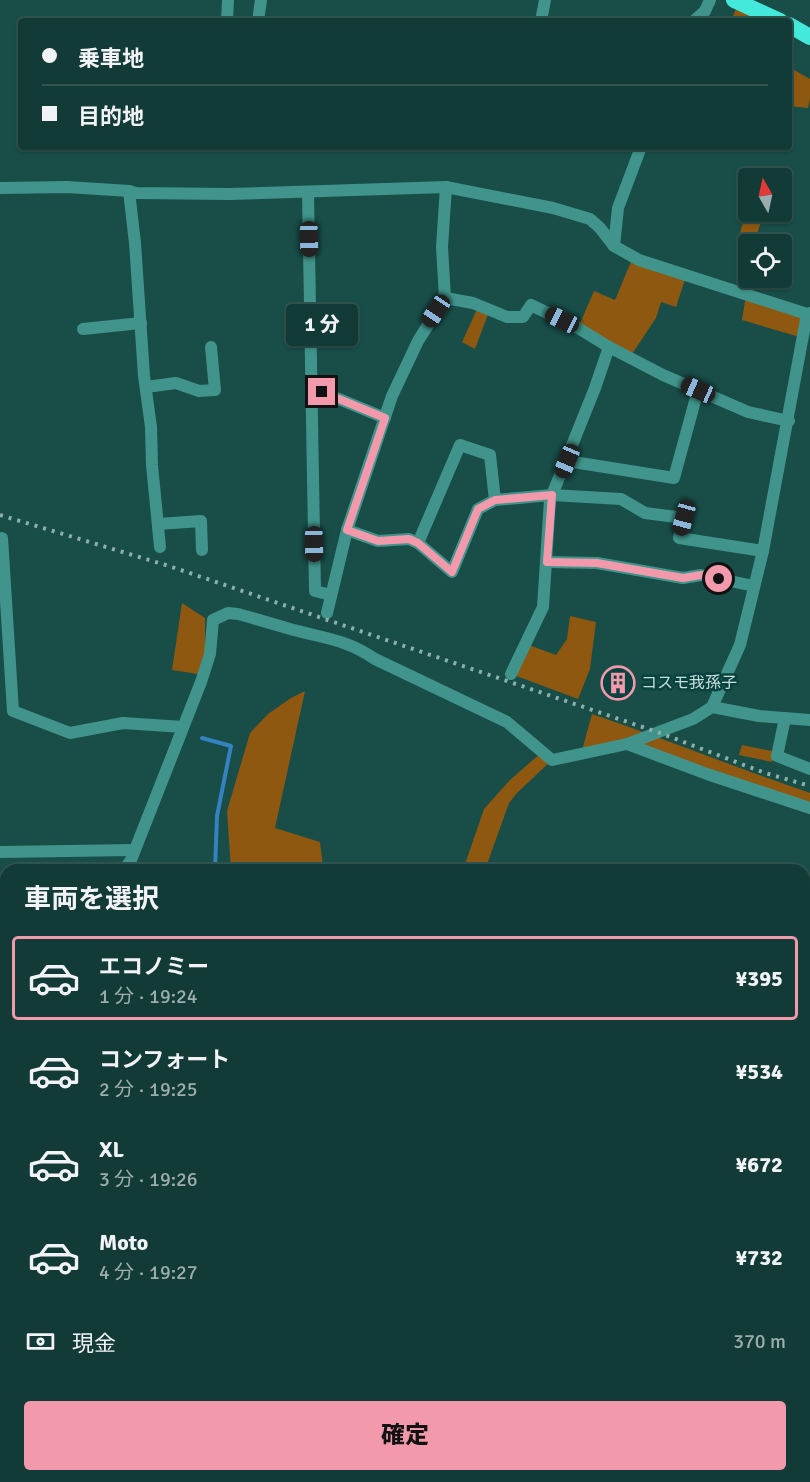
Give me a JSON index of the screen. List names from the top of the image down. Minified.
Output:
{"places":{"building":["コスモ我孫子"]},"north":"top","page":{"banner":["乗車地","目的地"],"bubble":"1 分","heading":"車両を選択","list":[{"name":"エコノミー","note":"1 分 · 19:24","value":"¥395"},{"name":"コンフォート","note":"2 分 · 19:25","value":"¥534"},{"name":"XL","note":"3 分 · 19:26","value":"¥672"},{"name":"Moto","note":"4 分 · 19:27","value":"¥732"}],"pay":["現金","370 m"],"buttons":"確定"}}
